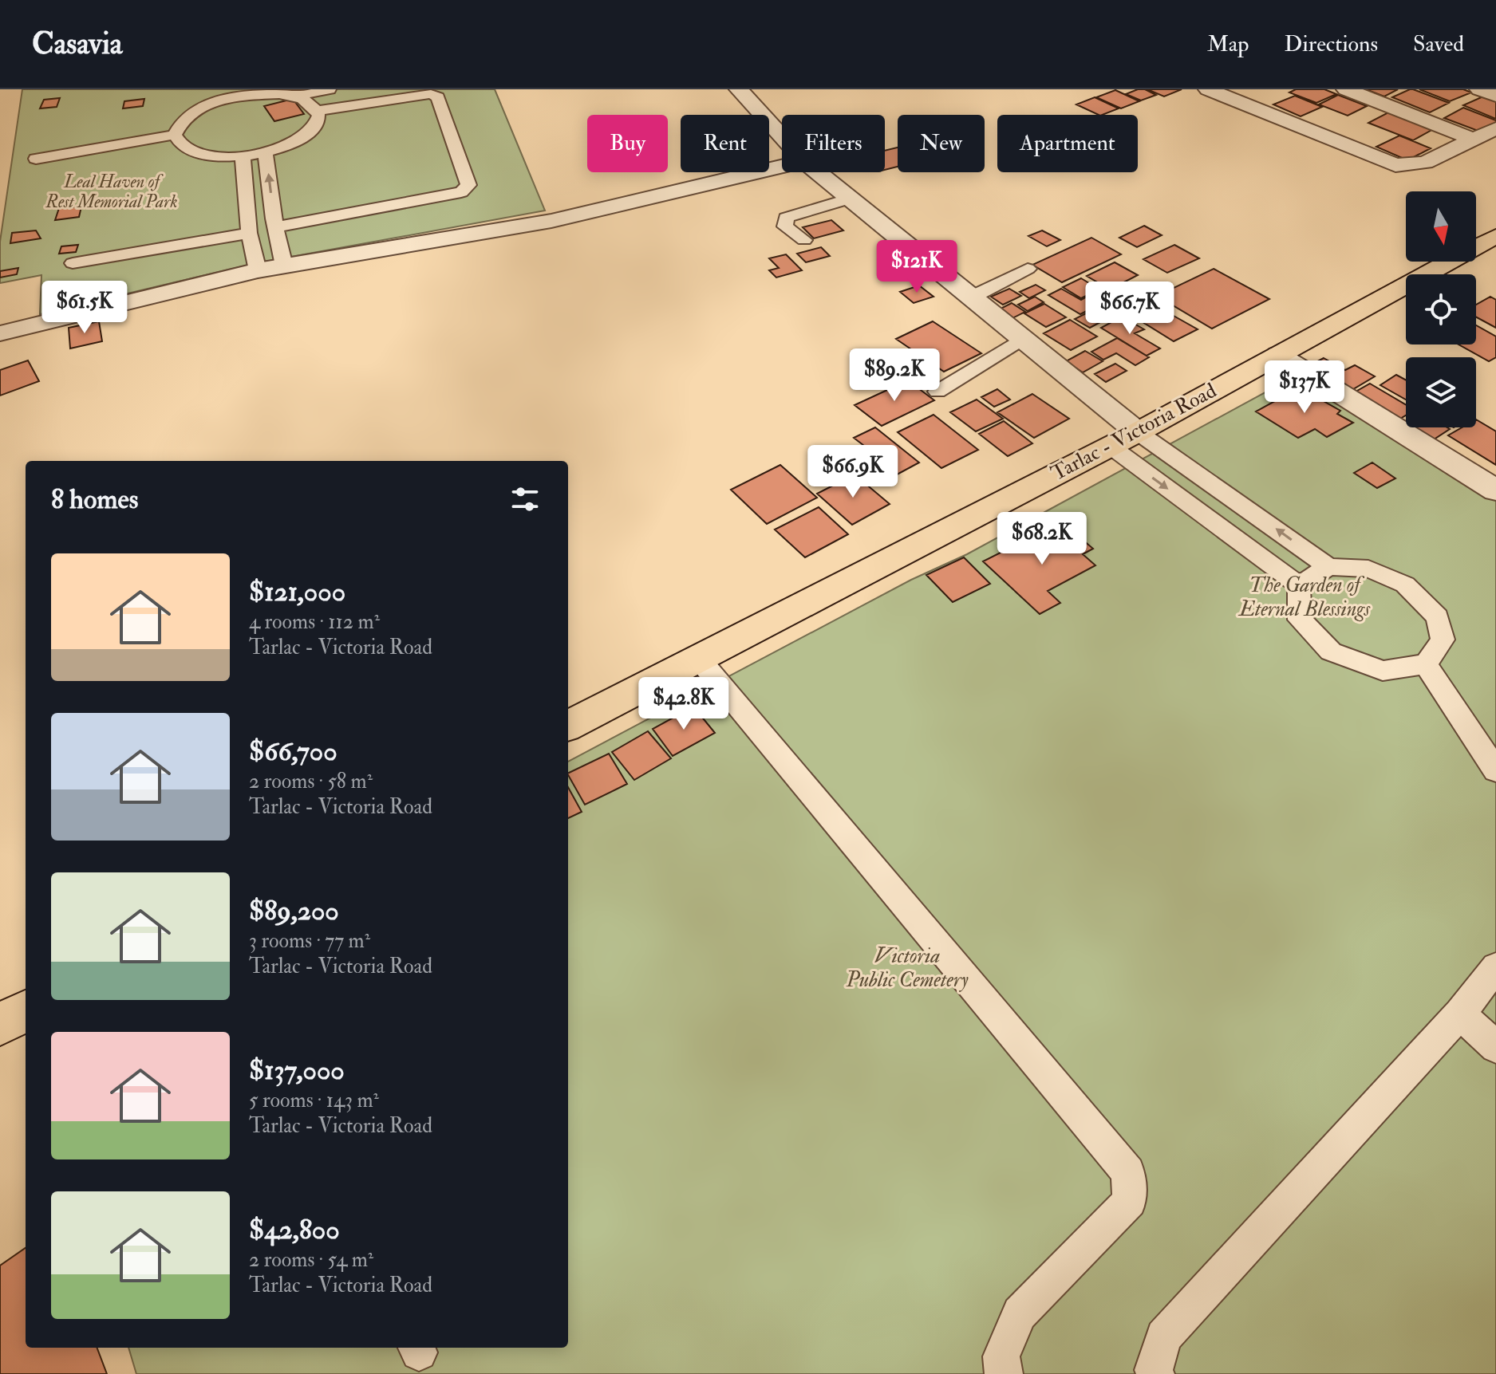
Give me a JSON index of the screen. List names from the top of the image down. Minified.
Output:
{"streets":{"main road":["Tarlac - Victoria Road"]},"parks":["Leal Haven of Rest Memorial Park","The Garden of Eternal Blessings","Victoria Public Cemetery"],"north":"bottom","page":{"header":"Casavia","nav":["Map","Directions","Saved"],"chip":["Buy","Rent","Filters","New","Apartment"],"price":["$121K","$61.5K","$66.7K","$89.2K","$137K","$66.9K","$68.2K","$42.8K"],"heading":"8 homes","list":[{"name":"$121,000","note":"4 rooms · 112 m² · Tarlac - Victoria Road"},{"name":"$66,700","note":"2 rooms · 58 m² · Tarlac - Victoria Road"},{"name":"$89,200","note":"3 rooms · 77 m² · Tarlac - Victoria Road"},{"name":"$137,000","note":"5 rooms · 143 m² · Tarlac - Victoria Road"},{"name":"$42,800","note":"2 rooms · 54 m² · Tarlac - Victoria Road"}]}}
